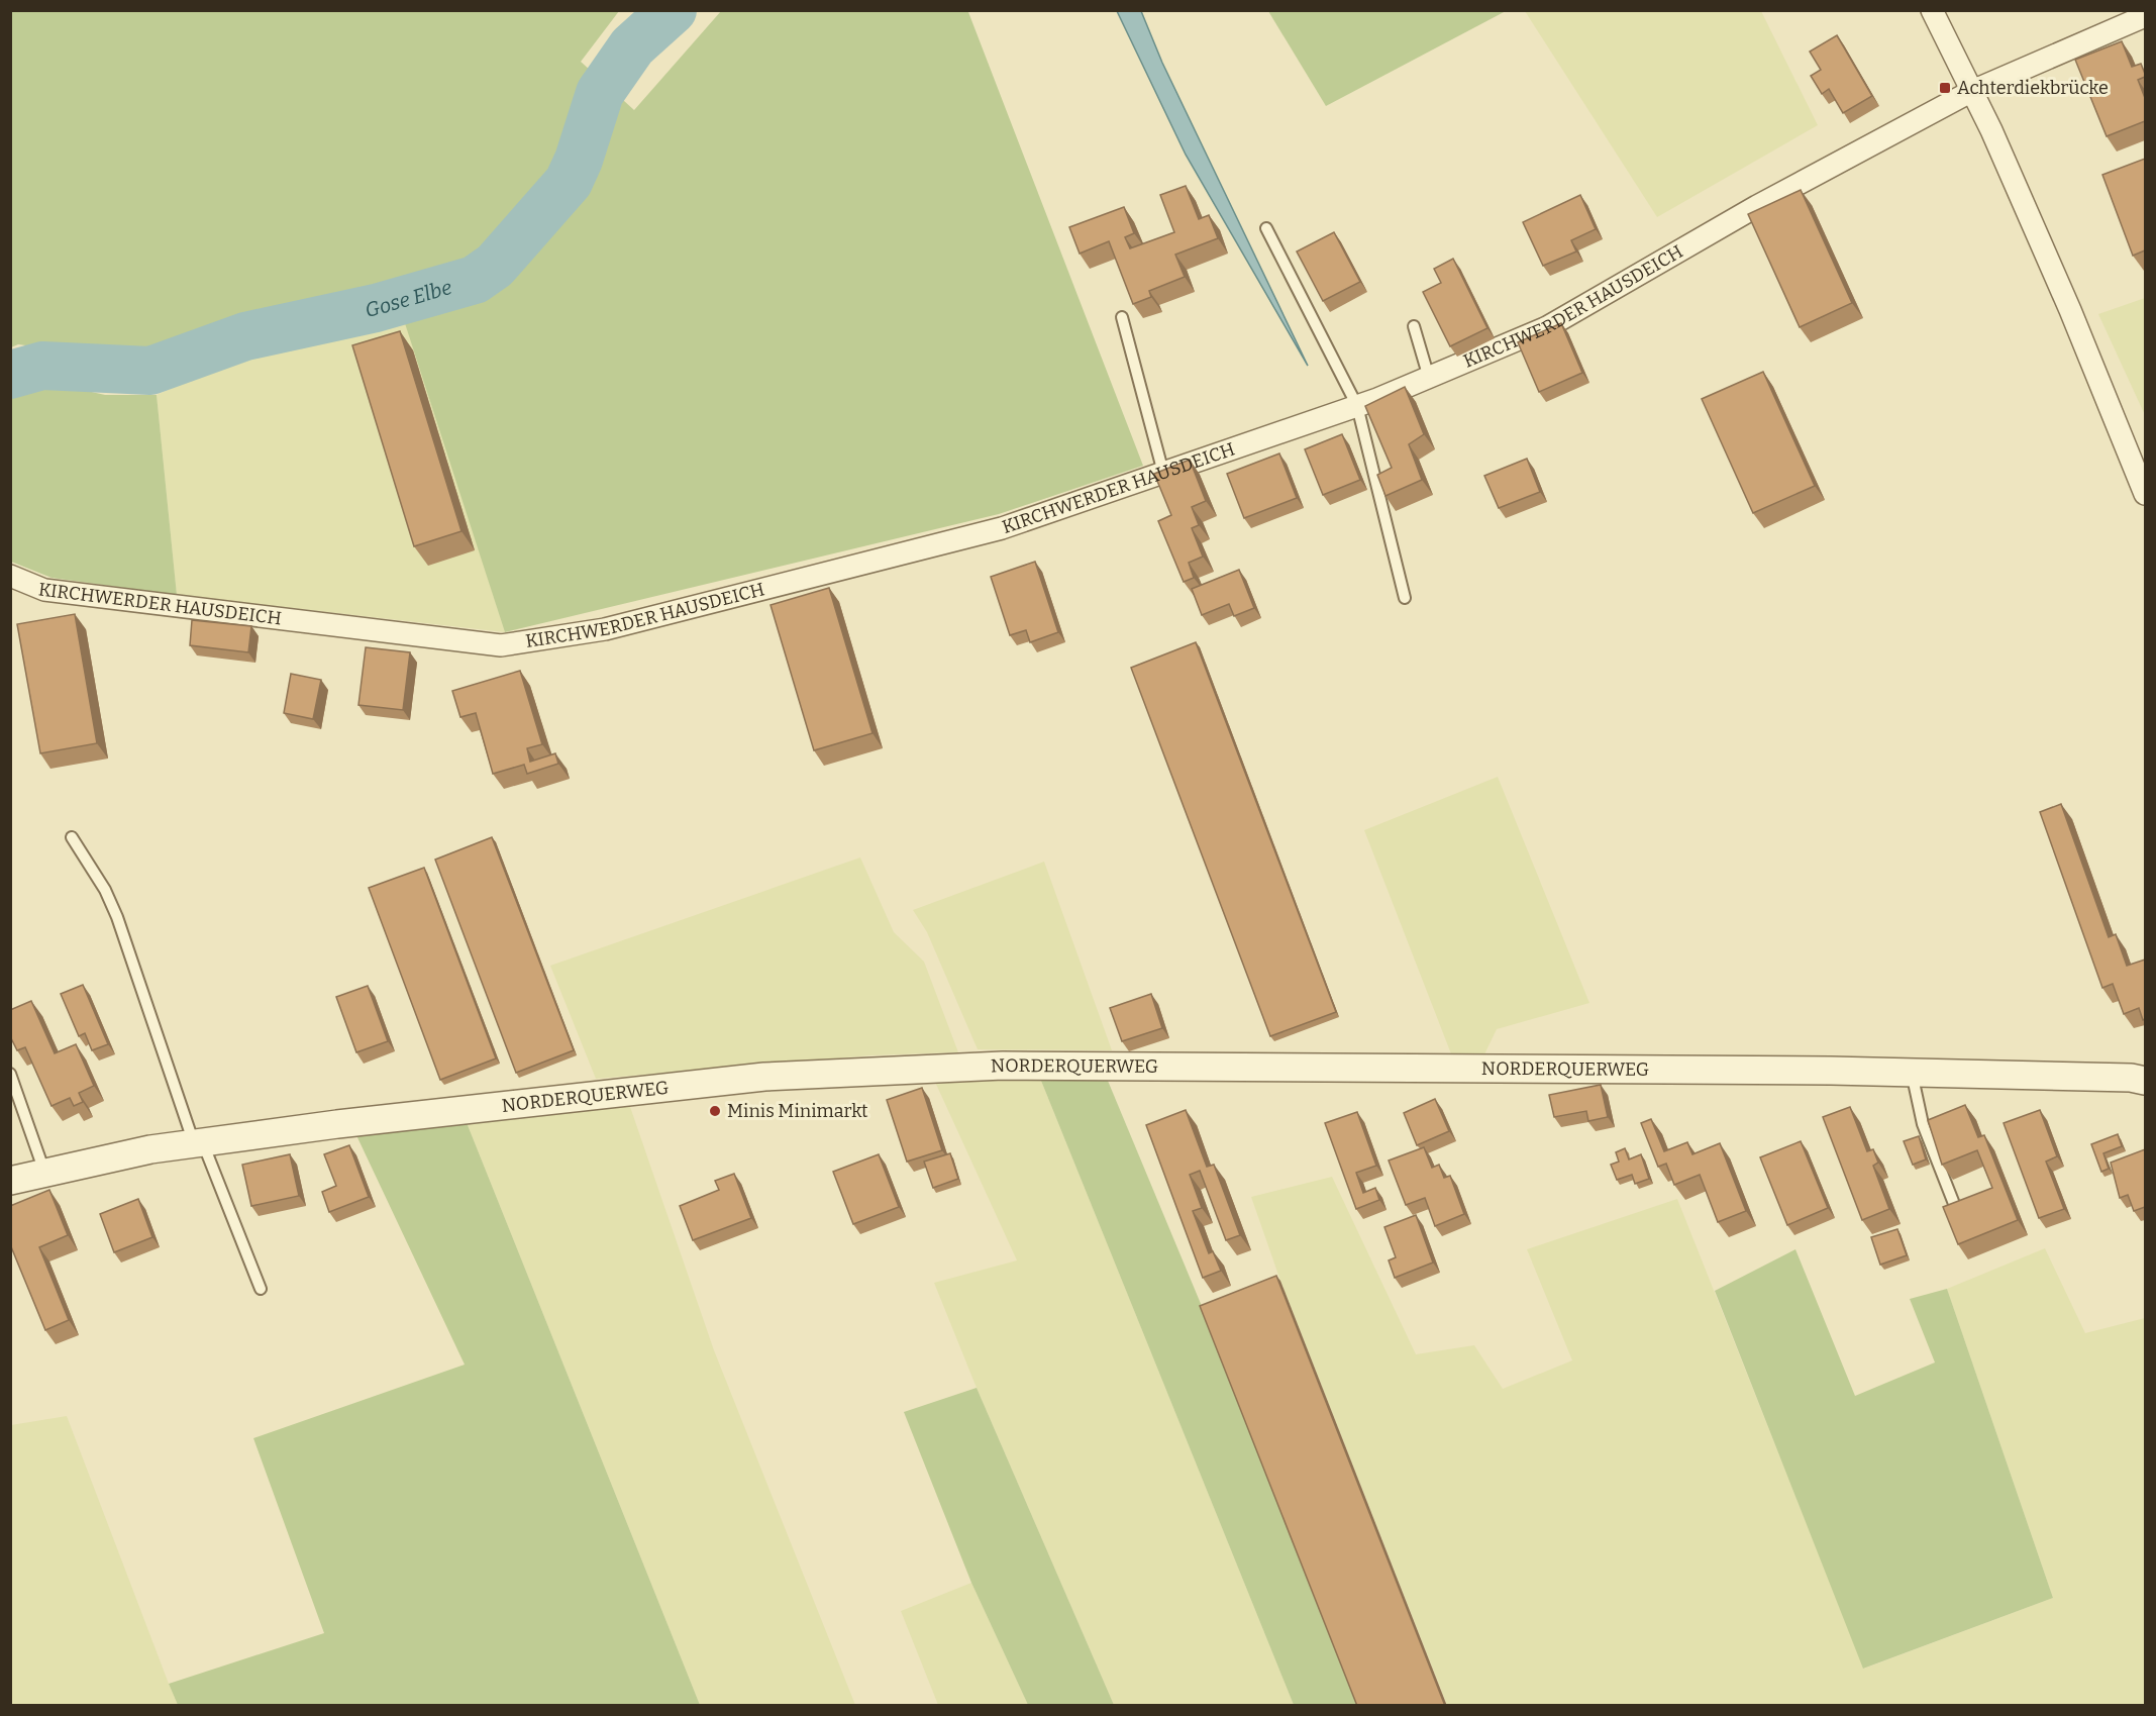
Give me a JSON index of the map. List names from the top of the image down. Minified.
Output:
{"streets":{"street":["KIRCHWERDER HAUSDEICH","NORDERQUERWEG"]},"water":["Gose Elbe"],"places":{"transit":["Achterdiekbrücke"],"other":["Minis Minimarkt"]}}
